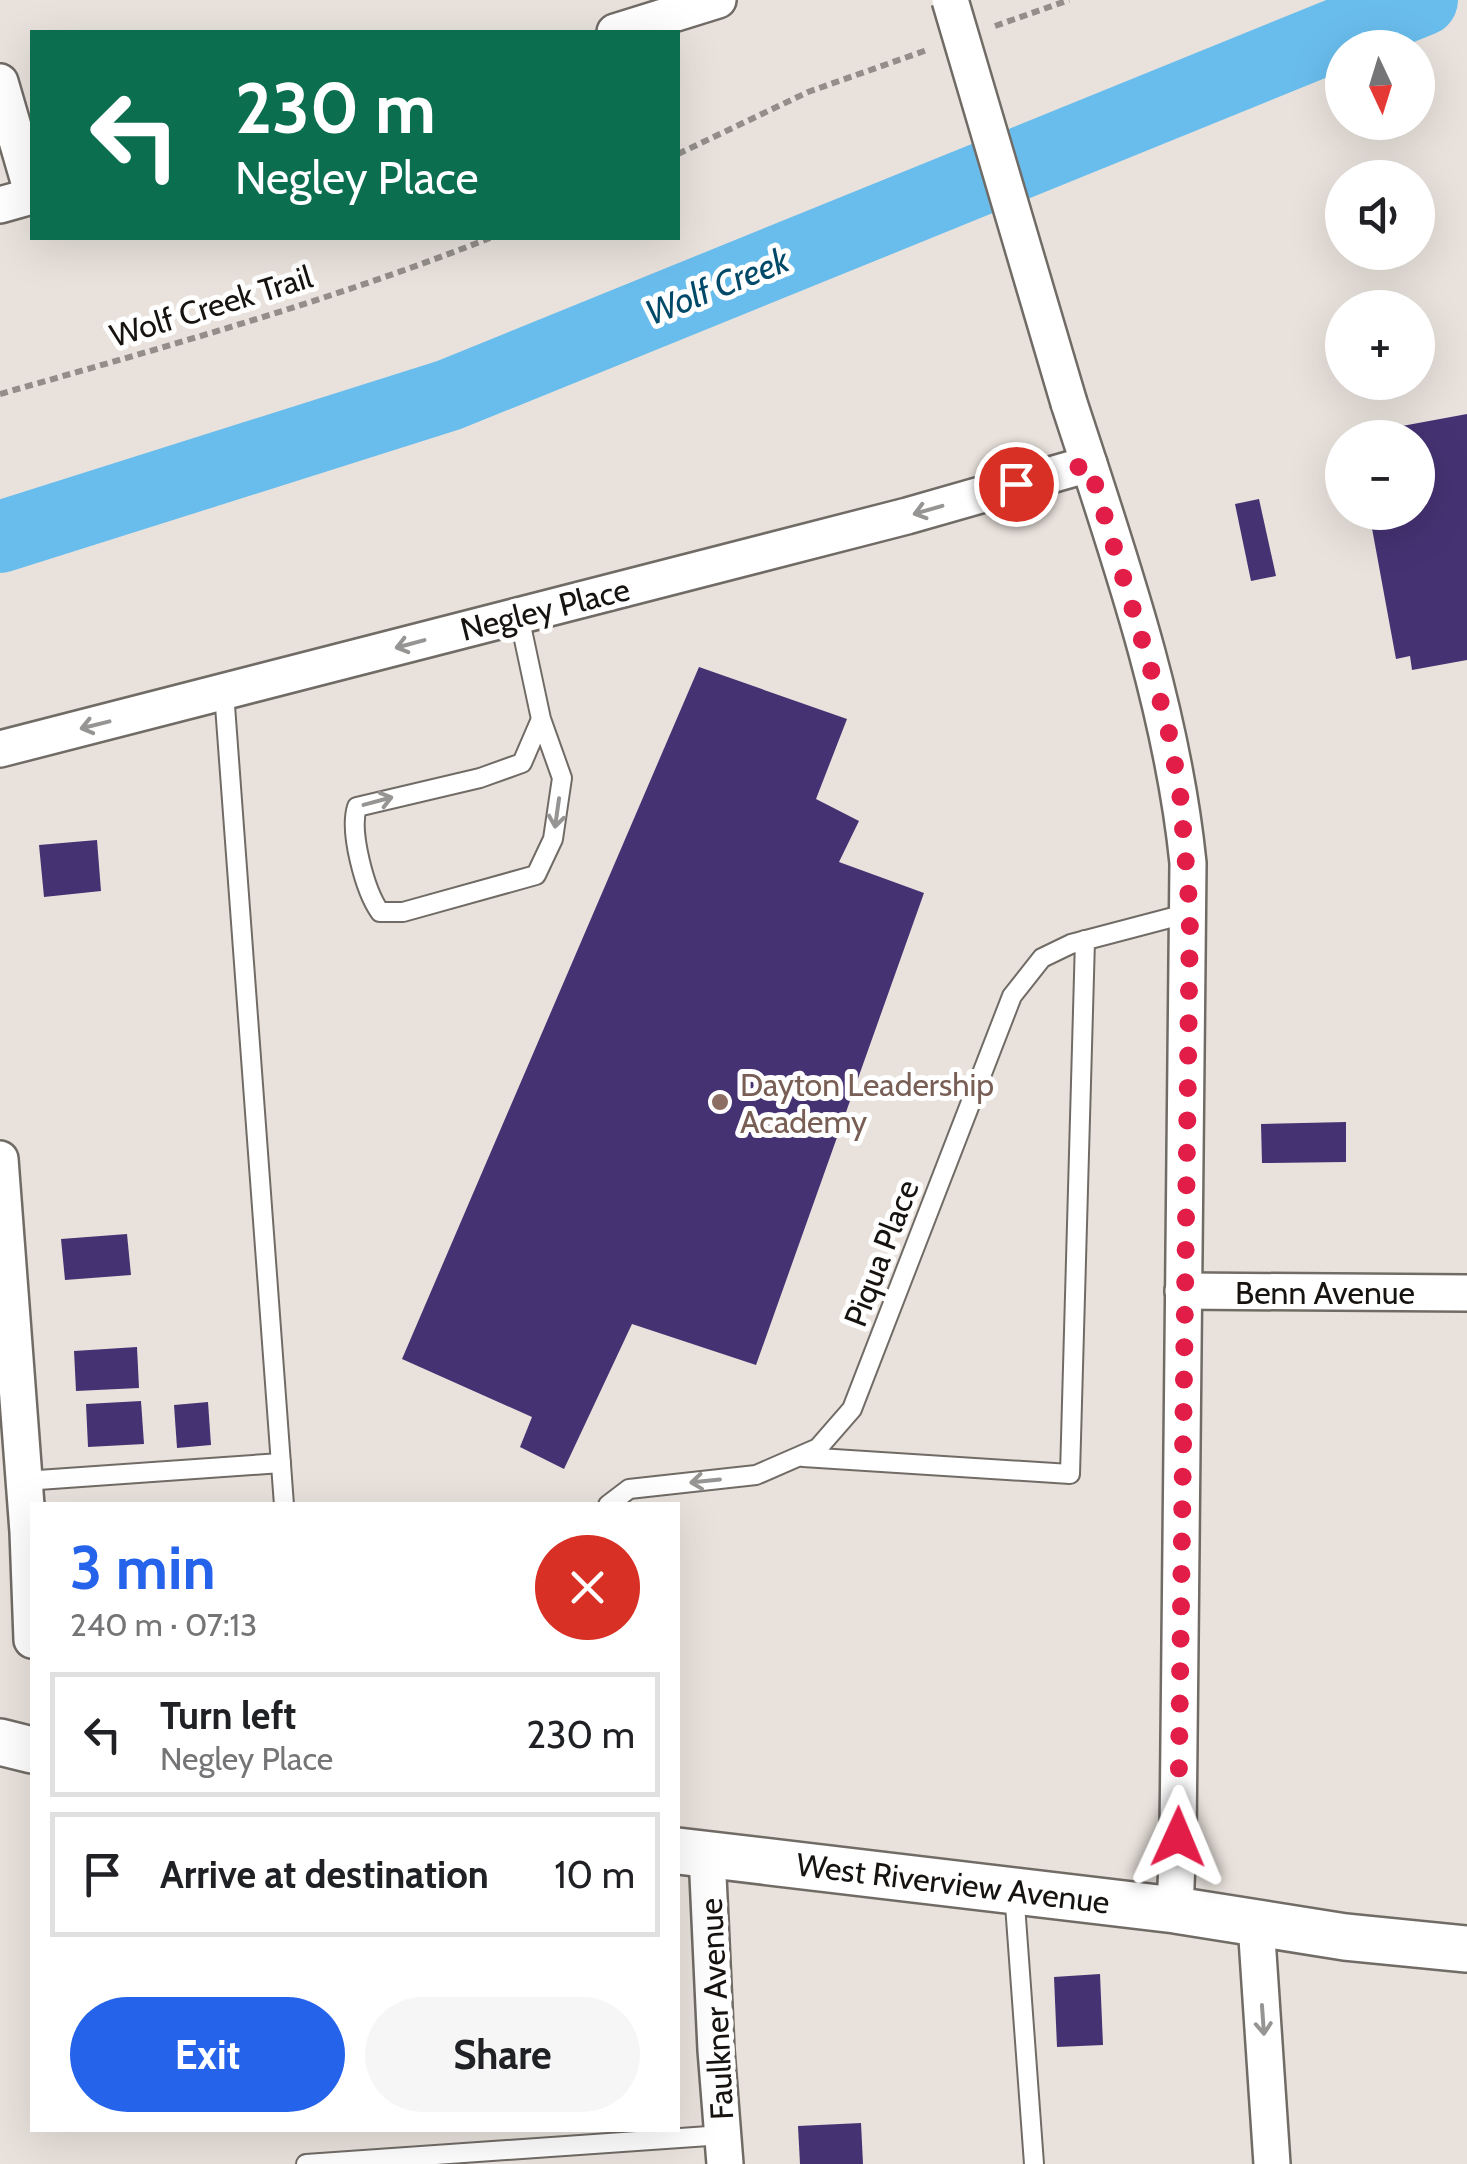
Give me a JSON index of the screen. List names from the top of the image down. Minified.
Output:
{"streets":{"street":["Negley Place","Benn Avenue","West Riverview Avenue","Faulkner Avenue"],"lane":["Piqua Place"],"path":["Wolf Creek Trail"]},"crossings":[["West Riverview Avenue","Faulkner Avenue"]],"one_way":["Negley Place"],"water":["Wolf Creek"],"places":["Dayton Leadership Academy"],"north":"bottom","page":{"map_buttons":["+","−"],"turn":["230 m","Negley Place"],"heading":["3 min","240 m · 07:13"],"list":[{"name":"Turn left","note":"Negley Place","value":"230 m"},{"name":"Arrive at destination","value":"10 m"}],"buttons":["Exit","Share"]}}
